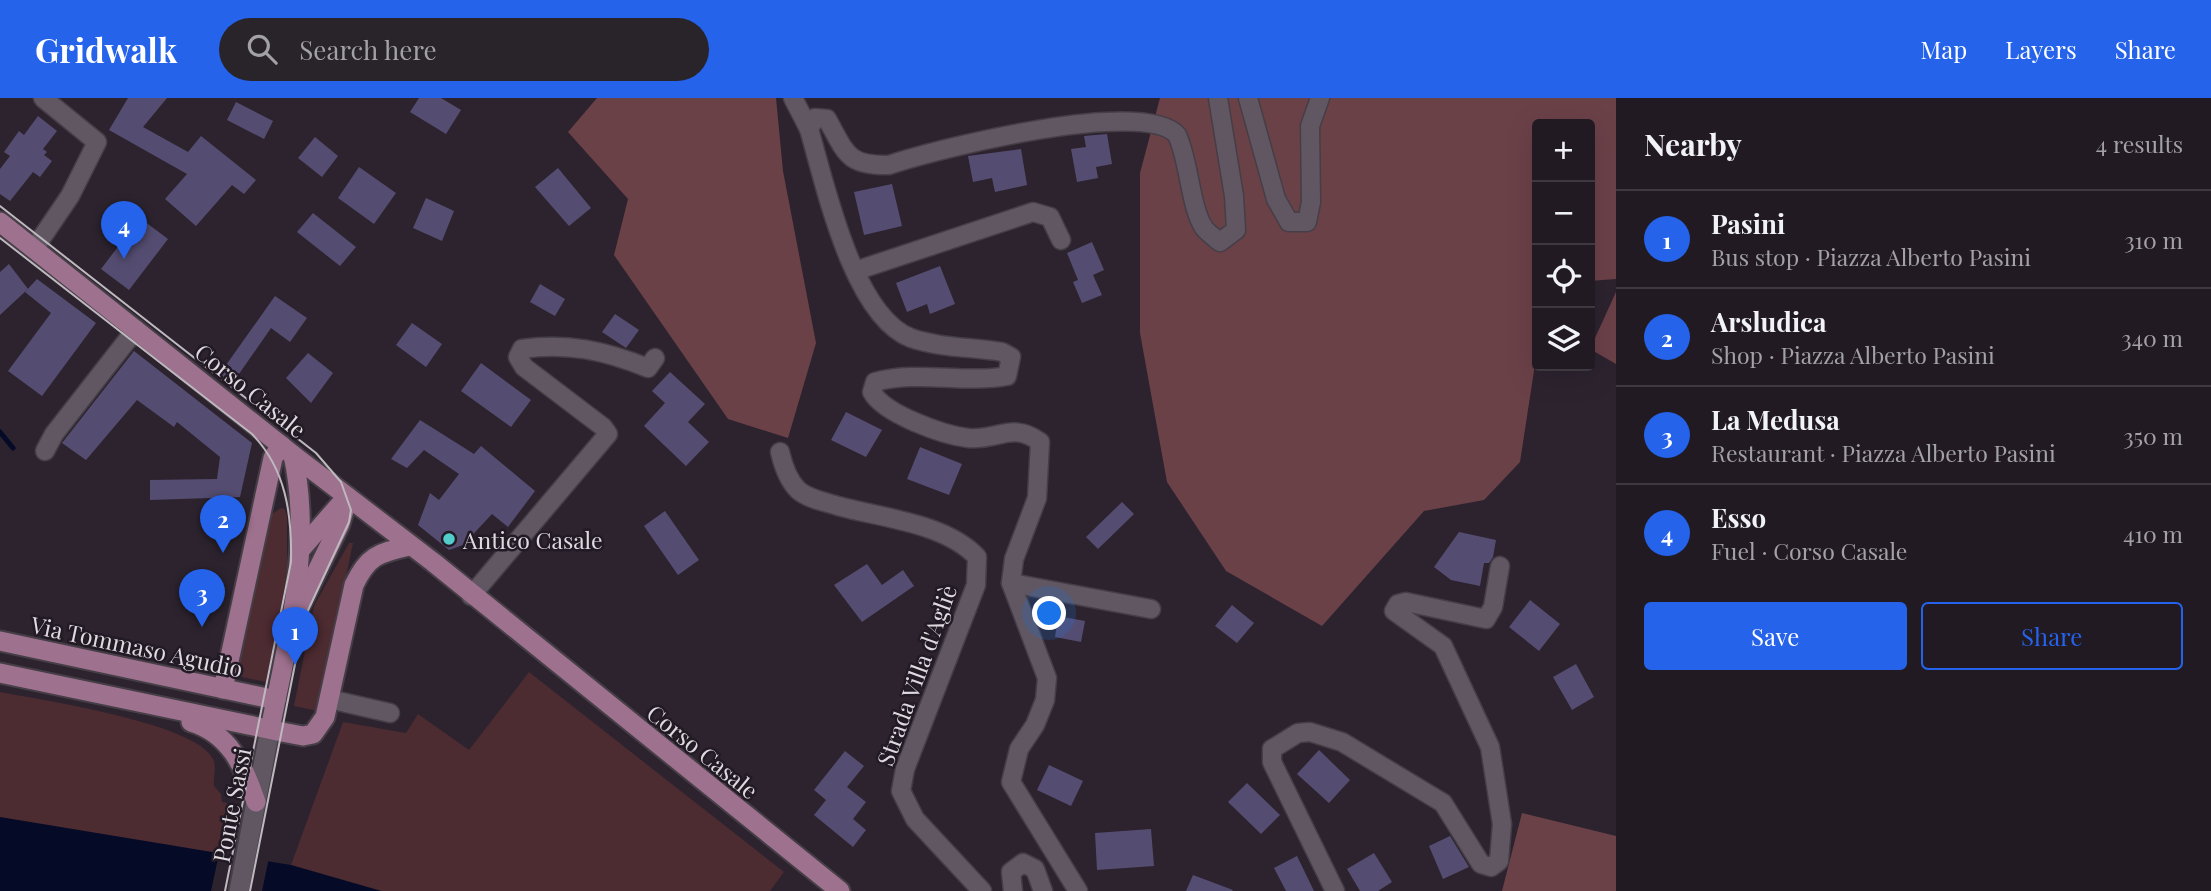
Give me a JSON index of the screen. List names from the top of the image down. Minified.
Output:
{"streets":{"main road":["Corso Casale","Via Tommaso Agudio","Ponte Sassi"],"street":["Strada Villa d'Agliè"]},"places":["Antico Casale"],"page":{"header":"Gridwalk","search":"Search here","nav":["Map","Layers","Share"],"heading":["Nearby","4 results"],"map_buttons":["+","−"],"list":[{"mark":"1","name":"Pasini","note":"Bus stop · Piazza Alberto Pasini","value":"310 m"},{"mark":"2","name":"Arsludica","note":"Shop · Piazza Alberto Pasini","value":"340 m"},{"mark":"3","name":"La Medusa","note":"Restaurant · Piazza Alberto Pasini","value":"350 m"},{"mark":"4","name":"Esso","note":"Fuel · Corso Casale","value":"410 m"}],"pins":["4","2","3","1"],"buttons":["Save","Share"]}}
